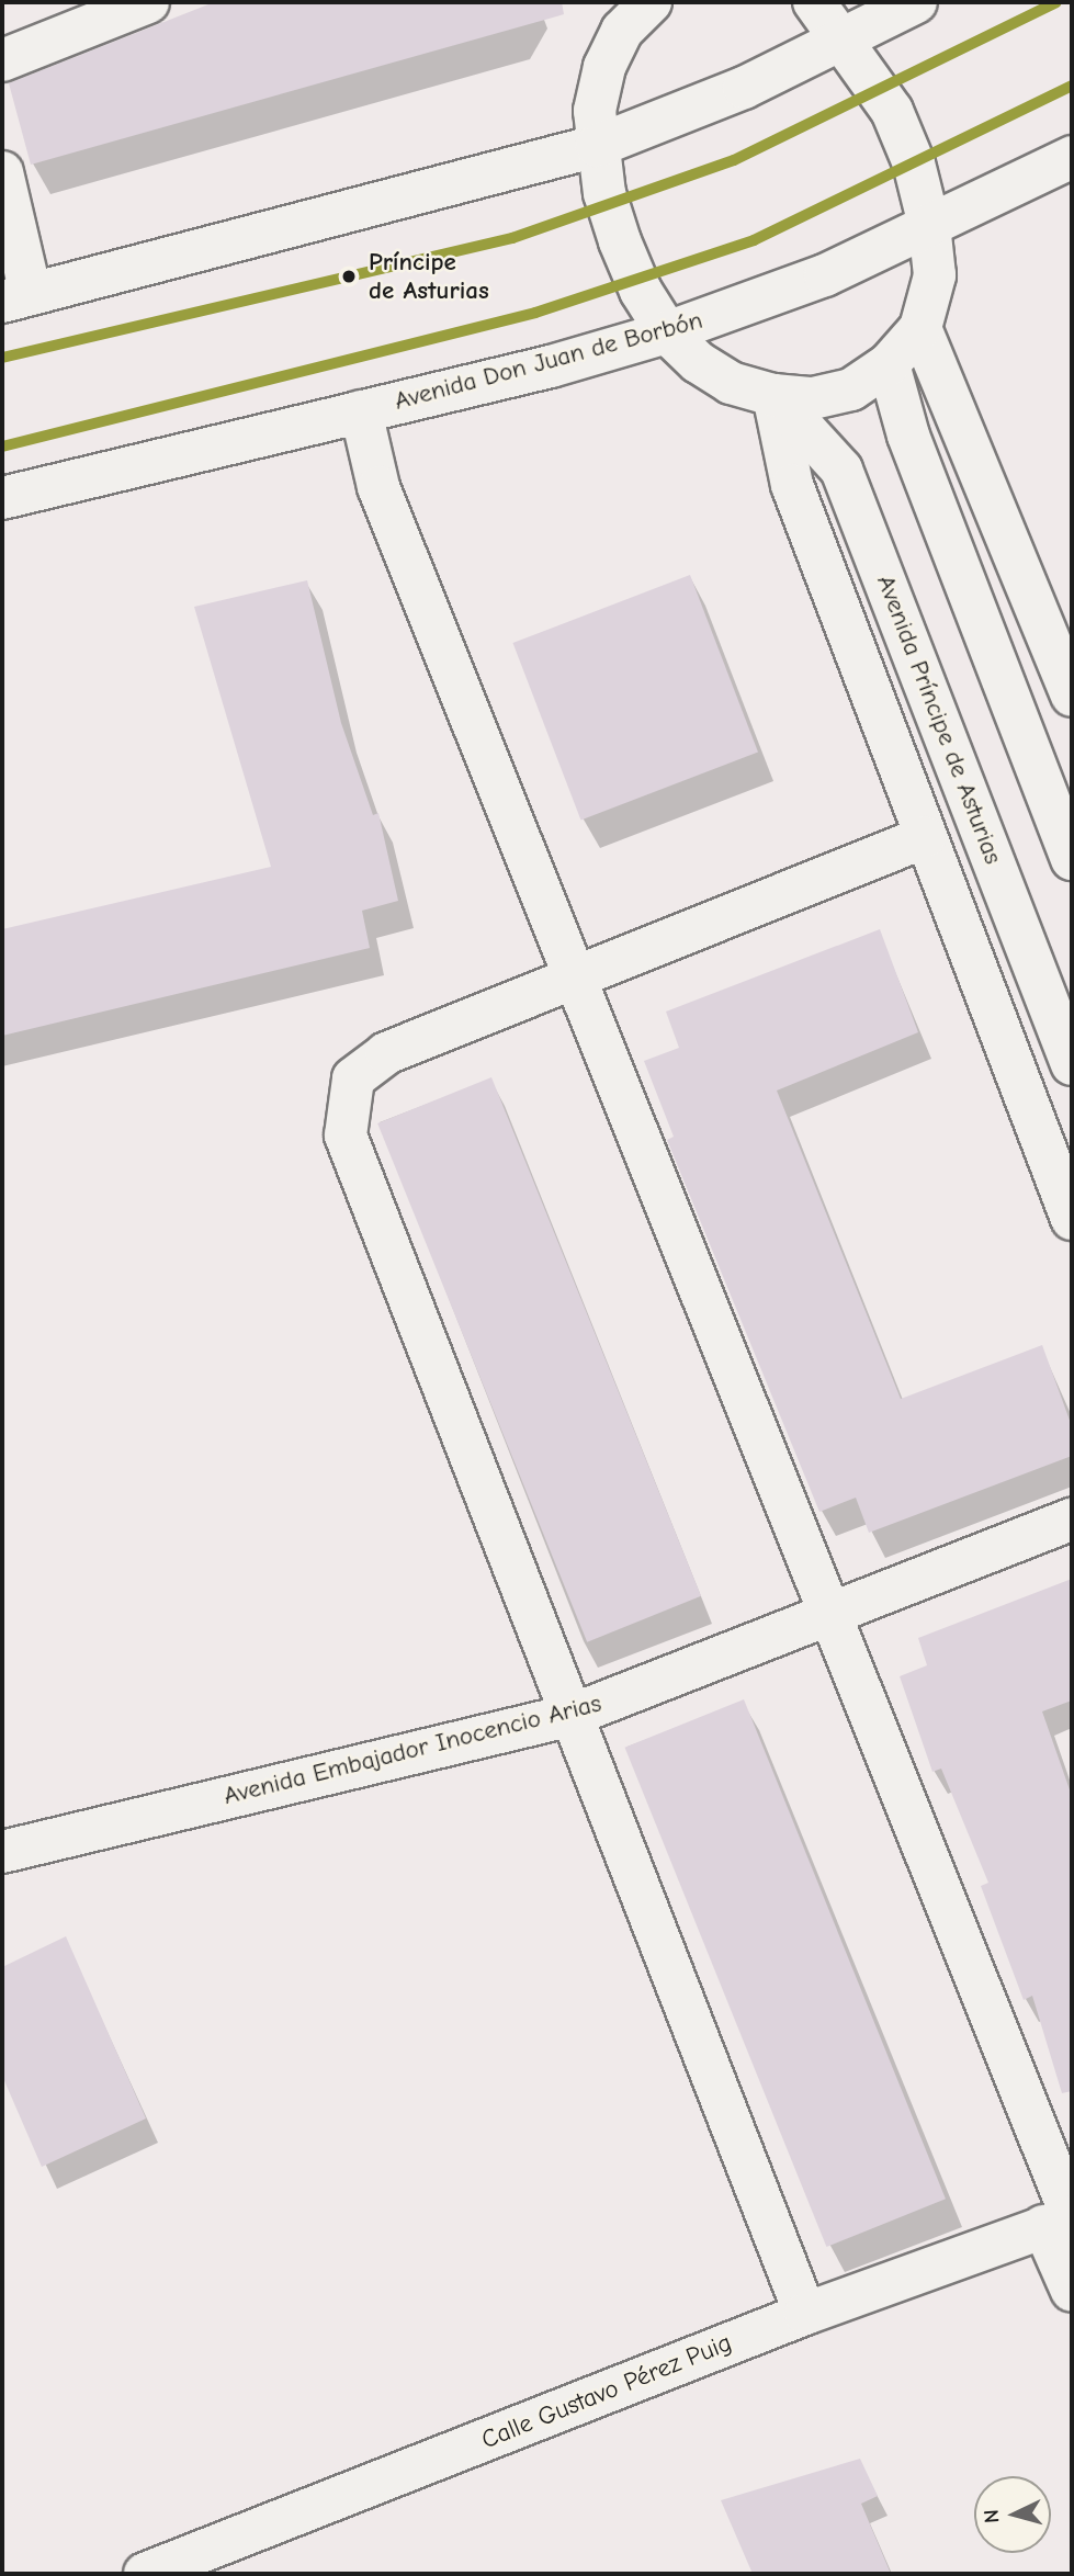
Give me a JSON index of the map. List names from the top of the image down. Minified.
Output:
{"streets":{"street":["Avenida Don Juan de Borbón","Avenida Príncipe de Asturias","Avenida Embajador Inocencio Arias","Calle Gustavo Pérez Puig"]},"places":["Príncipe de Asturias"],"north":"left"}
